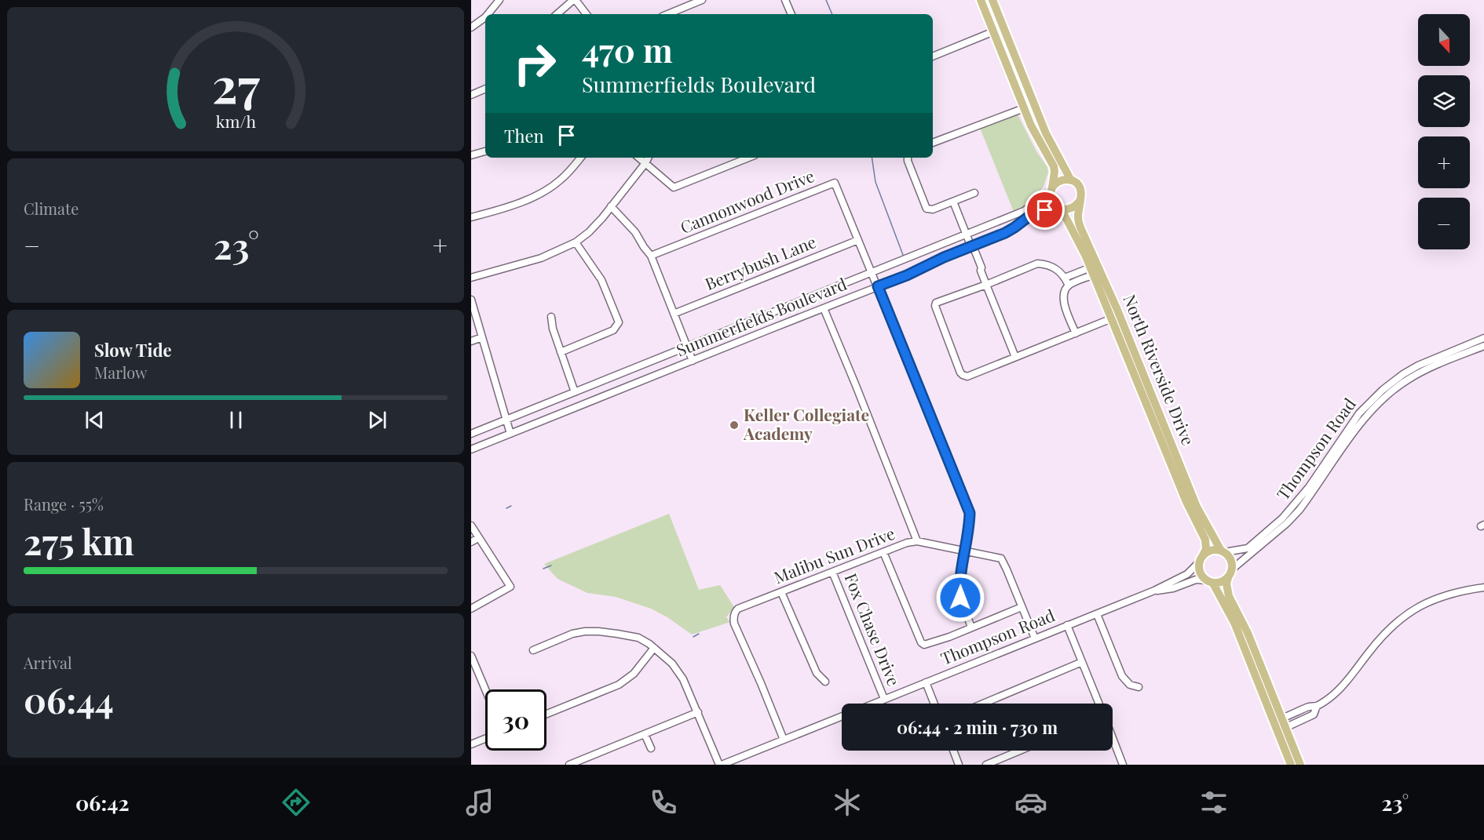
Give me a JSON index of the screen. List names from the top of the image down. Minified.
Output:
{"streets":{"main road":["North Riverside Drive"],"street":["Cannonwood Drive","Berrybush Lane","Summerfields Boulevard","Thompson Road","Malibu Sun Drive","Fox Chase Drive"]},"crossings":[["Cannonwood Drive","Berrybush Lane"],["Cannonwood Drive","Summerfields Boulevard"],["Cannonwood Drive","Malibu Sun Drive"],["Summerfields Boulevard","North Riverside Drive"],["North Riverside Drive","Thompson Road"],["Thompson Road","Malibu Sun Drive"],["Thompson Road","Fox Chase Drive"],["Malibu Sun Drive","Fox Chase Drive"]],"places":["Keller Collegiate Academy"],"north":"bottom","page":{"map_buttons":["+","−"],"turn":["470 m","Summerfields Boulevard"],"then":"Then","tile":["Climate",["Range · 55%","275 km"],["Arrival","06:44"]],"heat":["−","23°","+"],"song":["Slow Tide","Marlow"],"limit":"30","trip":"06:44 · 2 min · 730 m","tabs":["06:42","23°"],"gauge":["27","km/h"]}}
